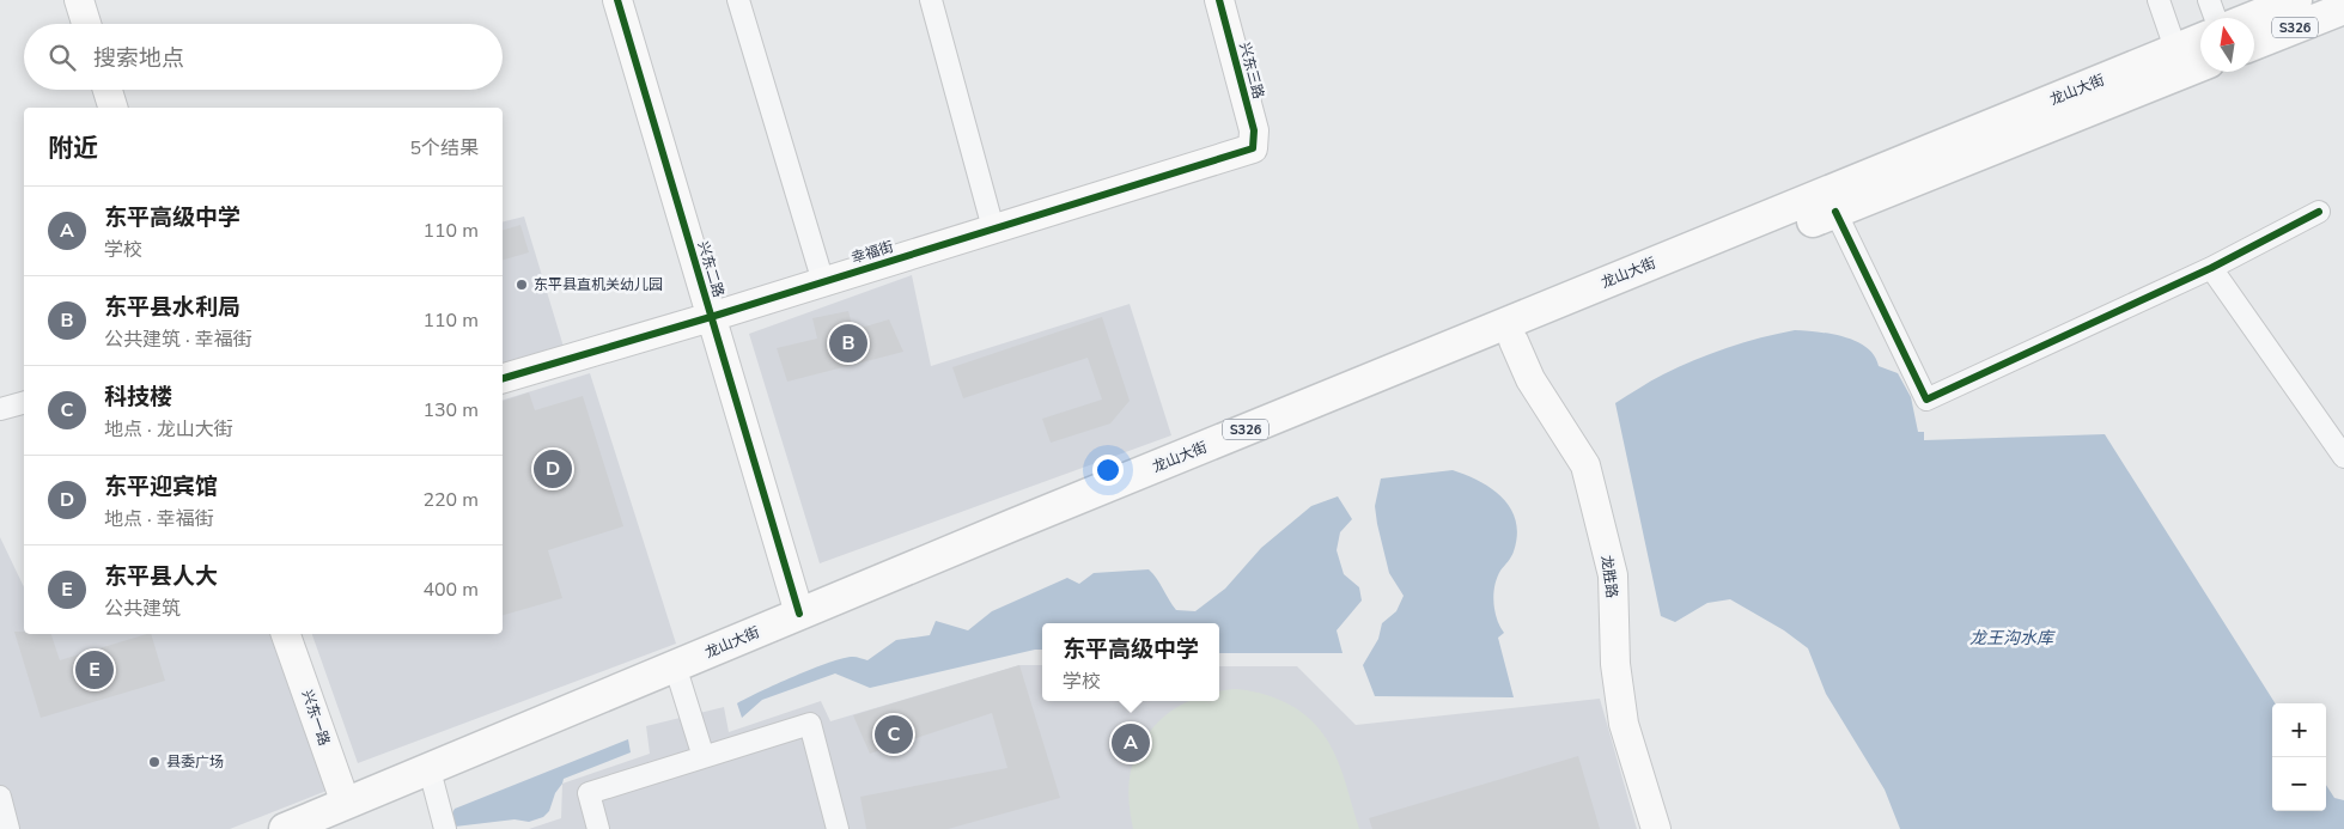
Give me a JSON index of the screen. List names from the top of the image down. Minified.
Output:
{"streets":{"main road":["S326","龙山大街"],"street":["兴东三路","幸福街","兴东二路","龙胜路","兴东一路"]},"crossings":[["兴东三路","幸福街"],["龙山大街","兴东二路"],["龙山大街","龙胜路"],["龙山大街","兴东一路"],["幸福街","兴东二路"]],"water":["龙王沟水库"],"places":["东平县直机关幼儿园","县委广场"],"north":"top","page":{"search":"搜索地点","heading":["附近","5个结果"],"list":[{"mark":"A","name":"东平高级中学","note":"学校","value":"110 m"},{"mark":"B","name":"东平县水利局","note":"公共建筑 · 幸福街","value":"110 m"},{"mark":"C","name":"科技楼","note":"地点 · 龙山大街","value":"130 m"},{"mark":"D","name":"东平迎宾馆","note":"地点 · 幸福街","value":"220 m"},{"mark":"E","name":"东平县人大","note":"公共建筑","value":"400 m"}],"pins":["B","D","E","C","A"],"popup":["东平高级中学","学校"],"map_buttons":["+","−"]}}
